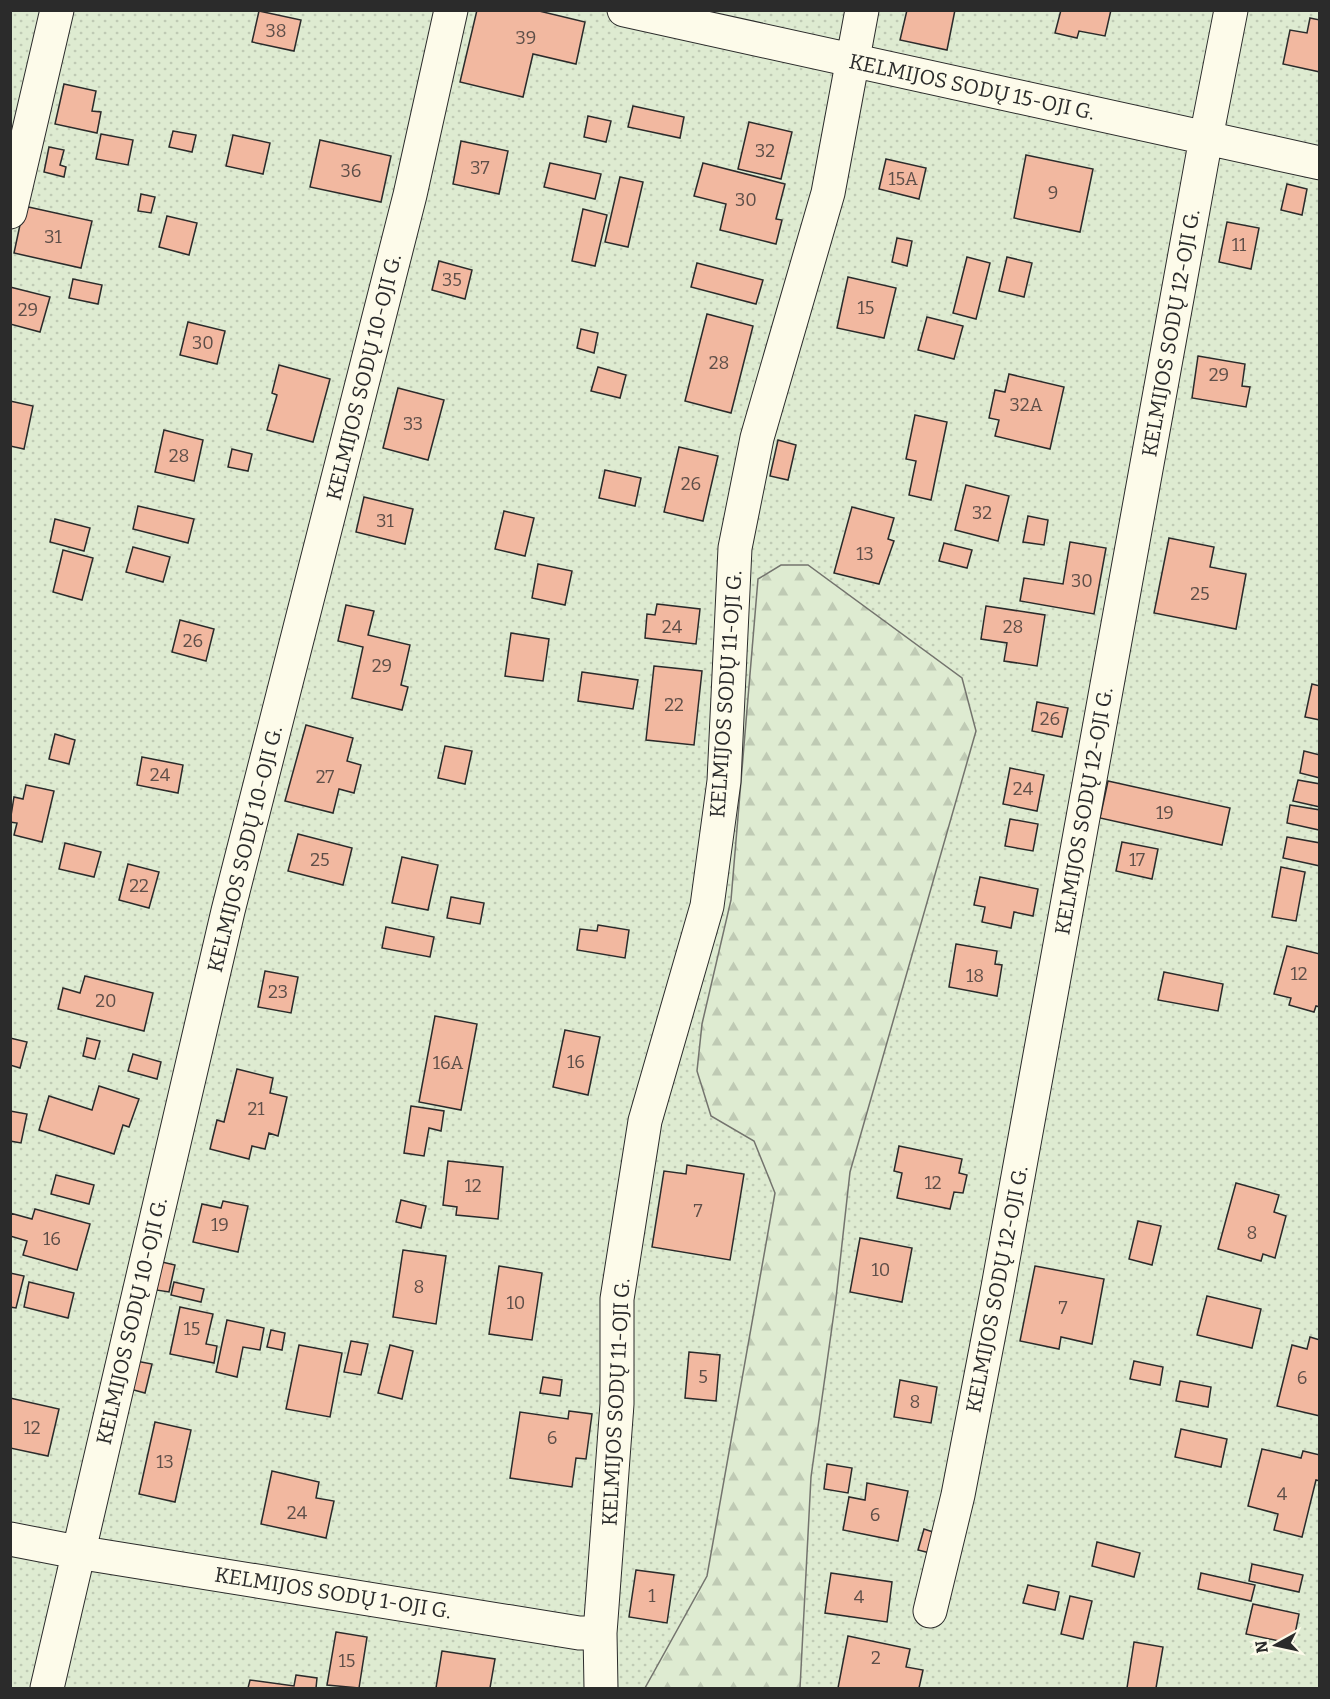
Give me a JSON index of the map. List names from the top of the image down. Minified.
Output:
{"streets":{"street":["KELMIJOS SODŲ 15-OJI G.","KELMIJOS SODŲ 12-OJI G.","KELMIJOS SODŲ 10-OJI G.","KELMIJOS SODŲ 11-OJI G.","KELMIJOS SODŲ 1-OJI G."]},"crossings":[["KELMIJOS SODŲ 15-OJI G.","KELMIJOS SODŲ 12-OJI G."],["KELMIJOS SODŲ 15-OJI G.","KELMIJOS SODŲ 11-OJI G."],["KELMIJOS SODŲ 10-OJI G.","KELMIJOS SODŲ 1-OJI G."],["KELMIJOS SODŲ 11-OJI G.","KELMIJOS SODŲ 1-OJI G."]],"house_numbers":["38","39","32","37","36","15A","9","30","31","11","35","15","29","30","28","29","32A","33","28","26","32","31","13","30","25","24","28","26","29","22","26","24","27","24","19","25","17","22","12","18","23","20","16","16A","21","12","12","7","19","8","16","10","8","10","7","15","5","6","8","12","6","13","4","24","6","1","4","2","15"],"north":"left"}
